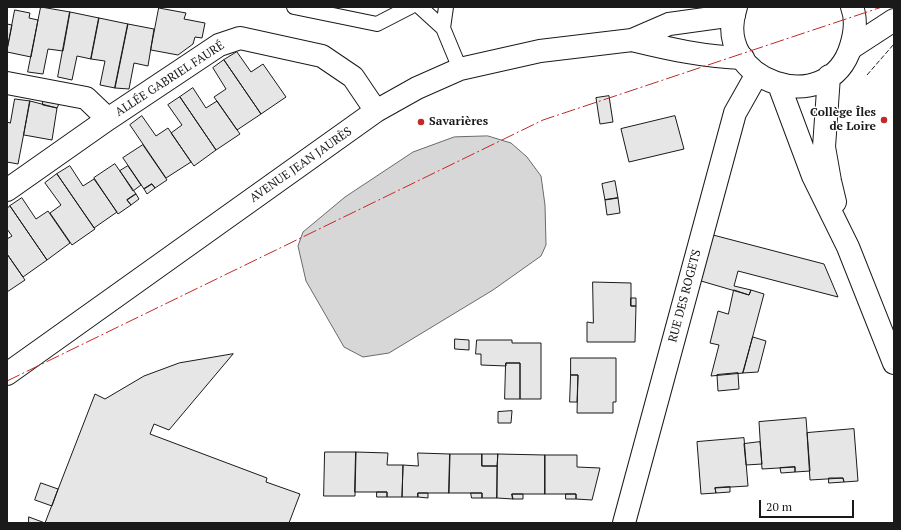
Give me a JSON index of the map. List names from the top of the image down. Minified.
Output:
{"streets":{"street":["ALLÉE GABRIEL FAURÉ","AVENUE JEAN JAURÈS","RUE DES ROGETS"]},"crossings":[["ALLÉE GABRIEL FAURÉ","AVENUE JEAN JAURÈS"],["AVENUE JEAN JAURÈS","RUE DES ROGETS"]],"places":["Collège Îles de Loire","Savarières"],"scale_bar":"20 m"}
